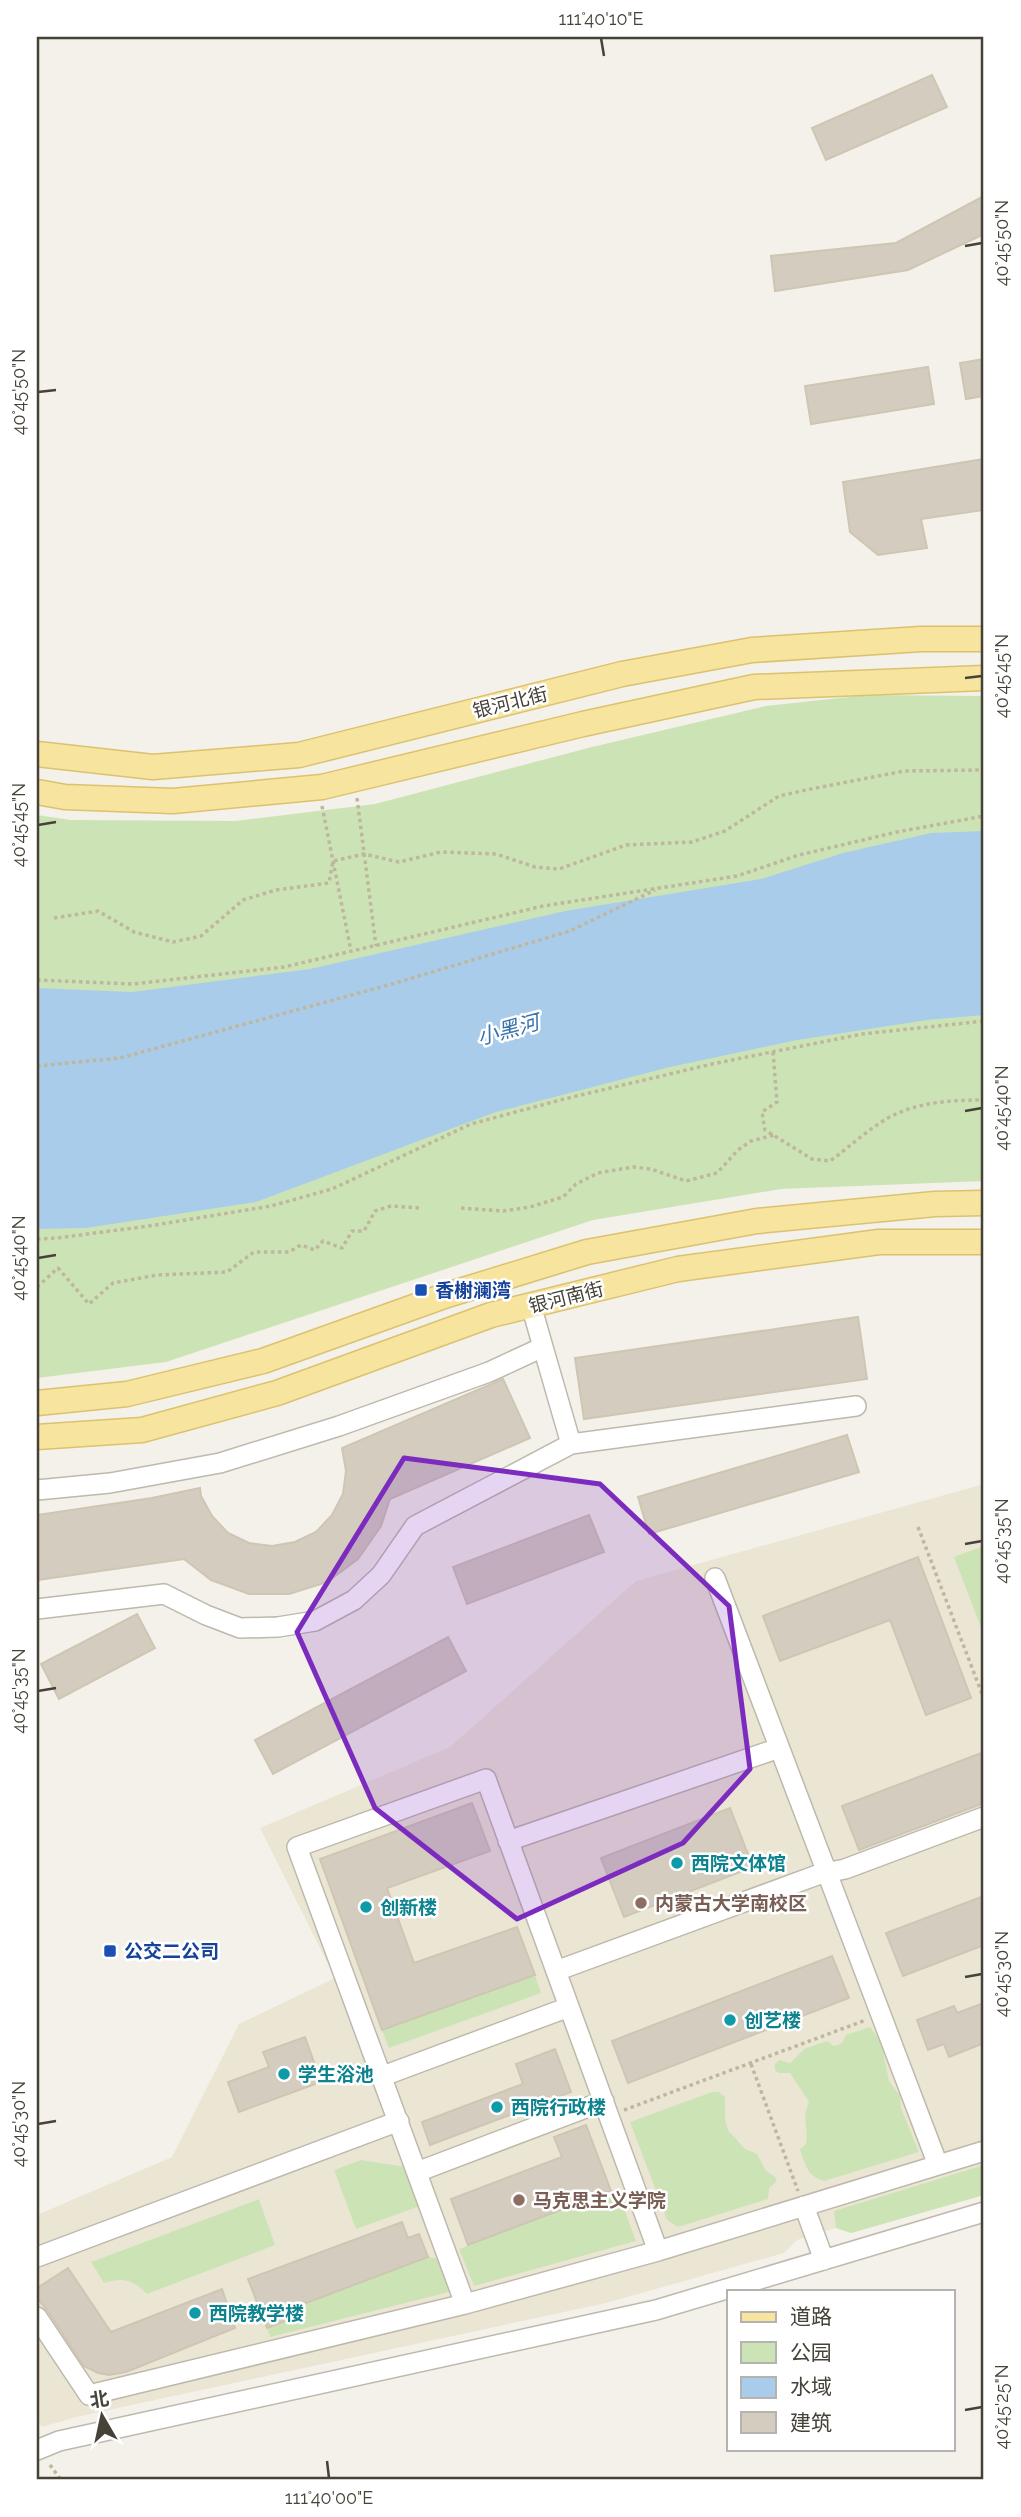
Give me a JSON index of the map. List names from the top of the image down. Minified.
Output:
{"streets":{"main road":["银河北街","银河南街"]},"water":["小黑河"],"places":{"transit":["香榭澜湾","公交二公司"],"other":["西院文体馆","内蒙古大学南校区","创新楼","创艺楼","学生浴池","西院行政楼","马克思主义学院","西院教学楼"]},"legend":["道路","公园","水域","建筑"],"north":"top","coordinates":["111°40'10\"E","40°45'50\"N","40°45'45\"N","40°45'40\"N","40°45'35\"N","40°45'30\"N","40°45'25\"N","111°40'00\"E"]}
